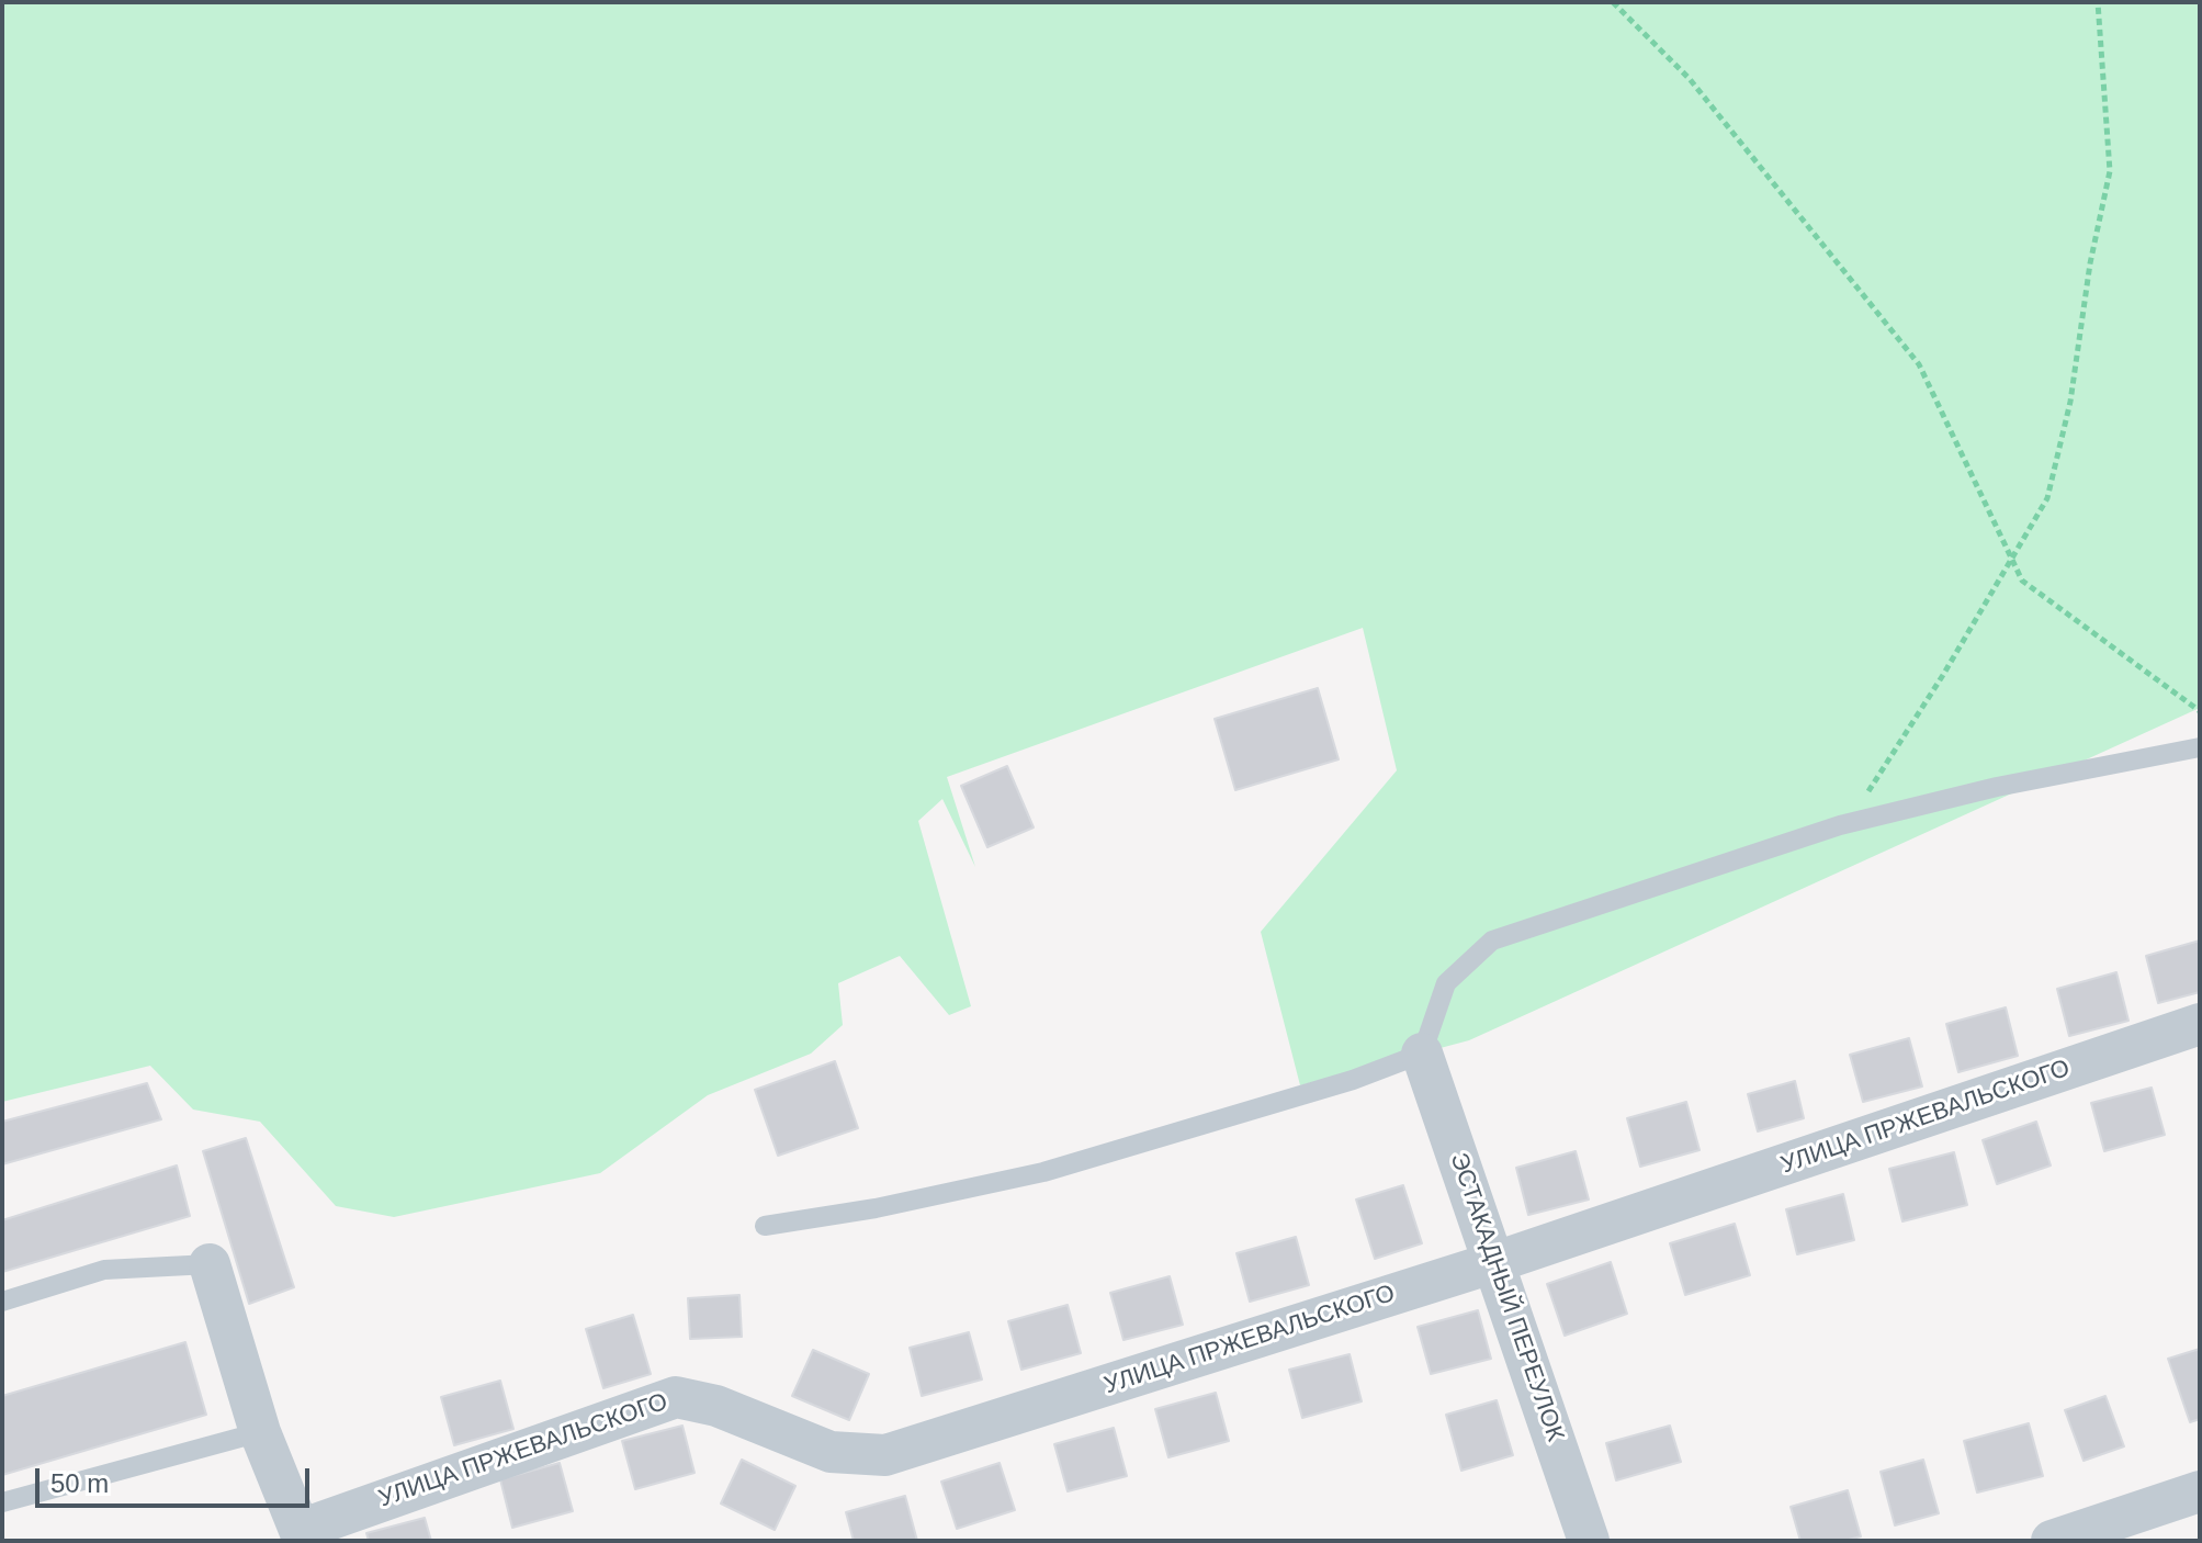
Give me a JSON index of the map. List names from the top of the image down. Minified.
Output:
{"streets":{"street":["УЛИЦА ПРЖЕВАЛЬСКОГО","ЭСТАКАДНЫЙ ПЕРЕУЛОК"]},"crossings":[["УЛИЦА ПРЖЕВАЛЬСКОГО","ЭСТАКАДНЫЙ ПЕРЕУЛОК"]],"scale_bar":"50 m"}
